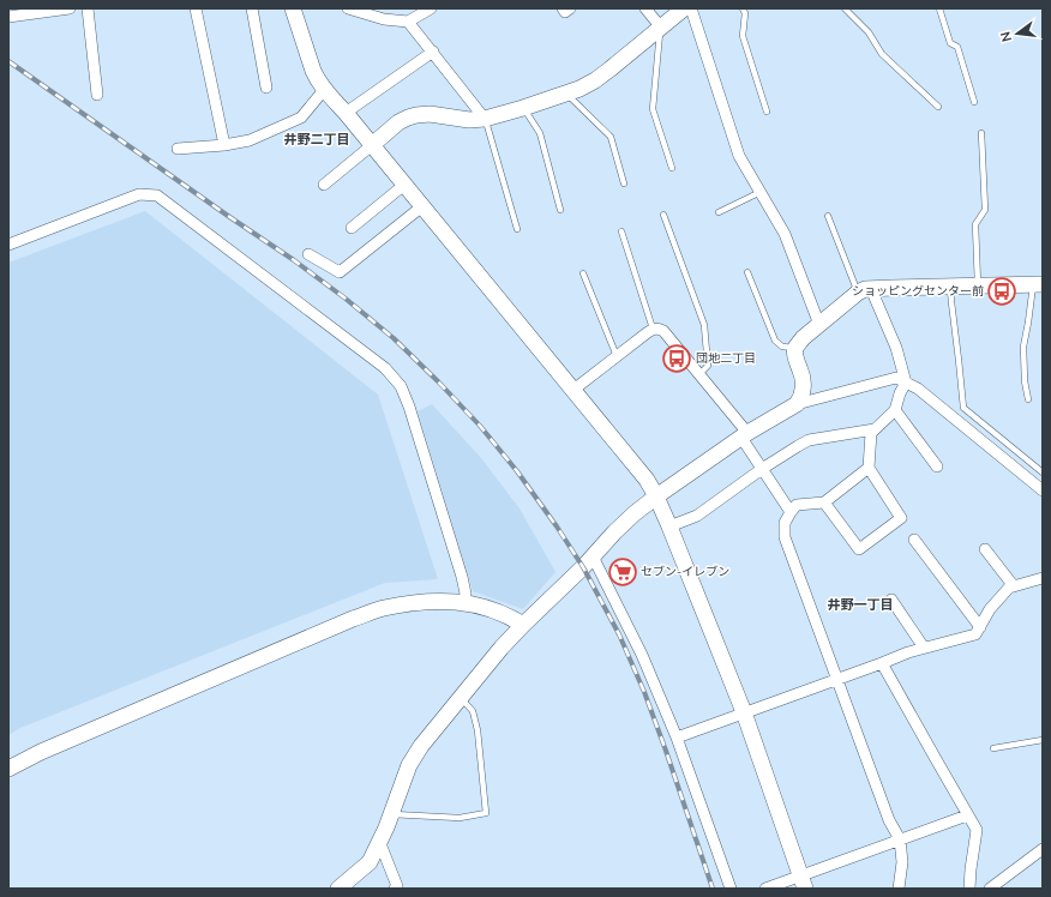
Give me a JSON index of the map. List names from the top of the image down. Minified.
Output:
{"districts":["井野二丁目","井野一丁目"],"places":{"bus stop":["ショッピングセンター前","団地二丁目"],"supermarket":["セブン-イレブン"]},"north":"left"}
